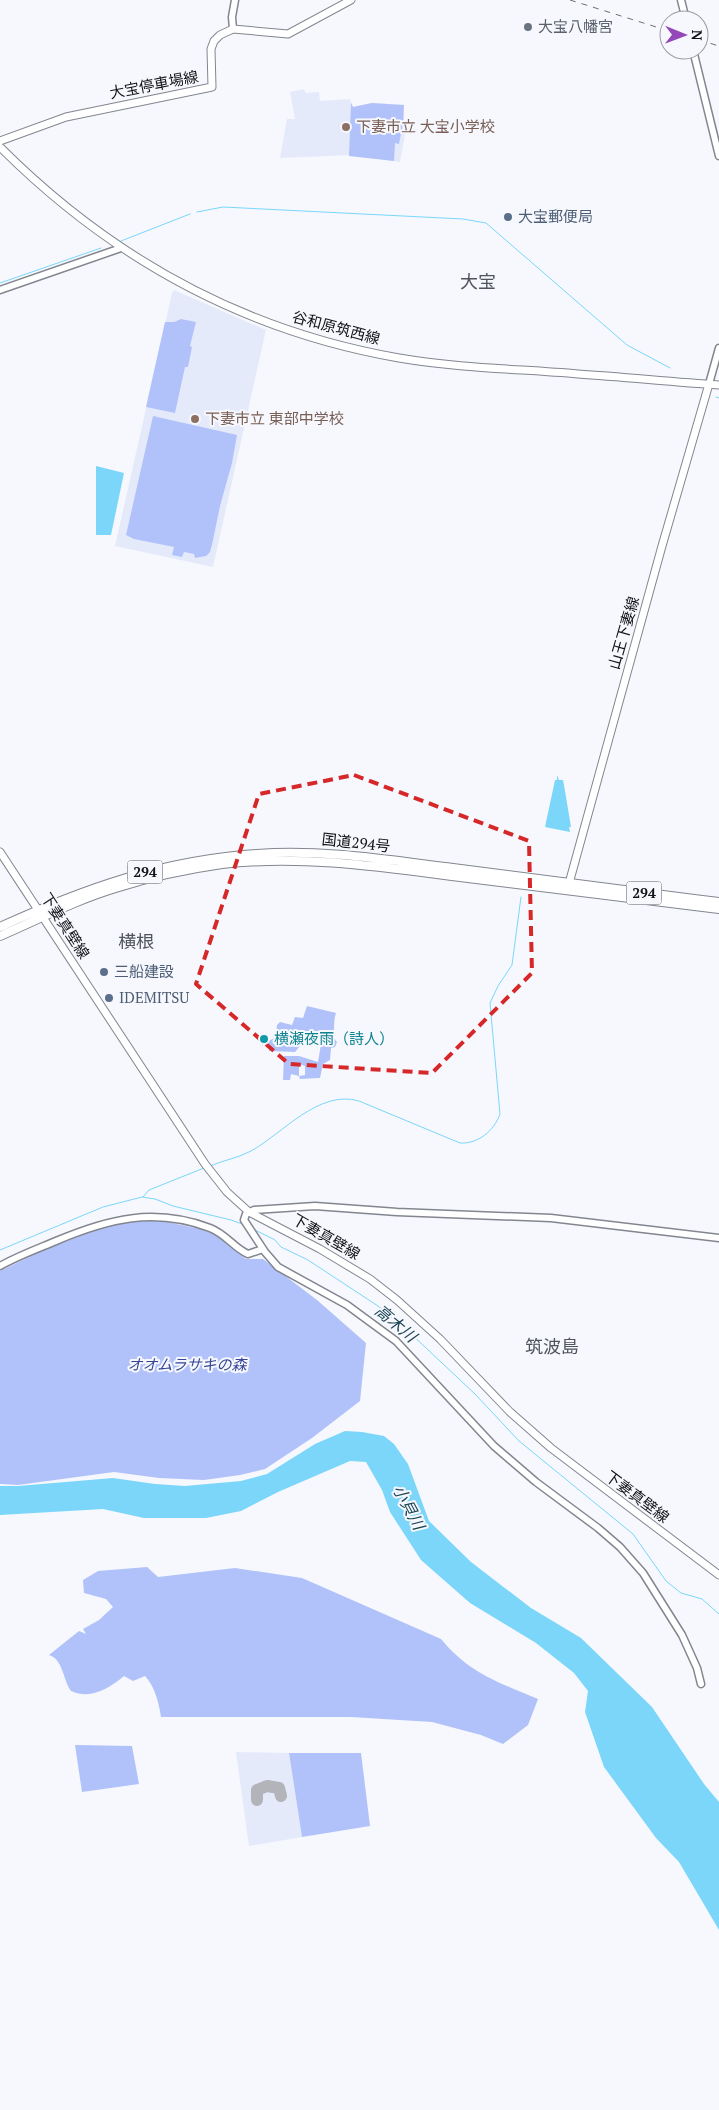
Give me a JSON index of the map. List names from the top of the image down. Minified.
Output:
{"streets":{"highway":["国道294号","294"],"main road":["大宝停車場線","谷和原筑西線","山王下妻線","下妻真壁線"]},"crossings":[["谷和原筑西線","山王下妻線"],["山王下妻線","国道294号"],["国道294号","294"],["国道294号","下妻真壁線"],["294","下妻真壁線"]],"districts":["大宝","横根","筑波島"],"water":["高木川","小貝川"],"parks":["オオムラサキの森"],"places":["大宝八幡宮","下妻市立 大宝小学校","大宝郵便局","下妻市立 東部中学校","三船建設","IDEMITSU","横瀬夜雨（詩人）"],"north":"right"}
